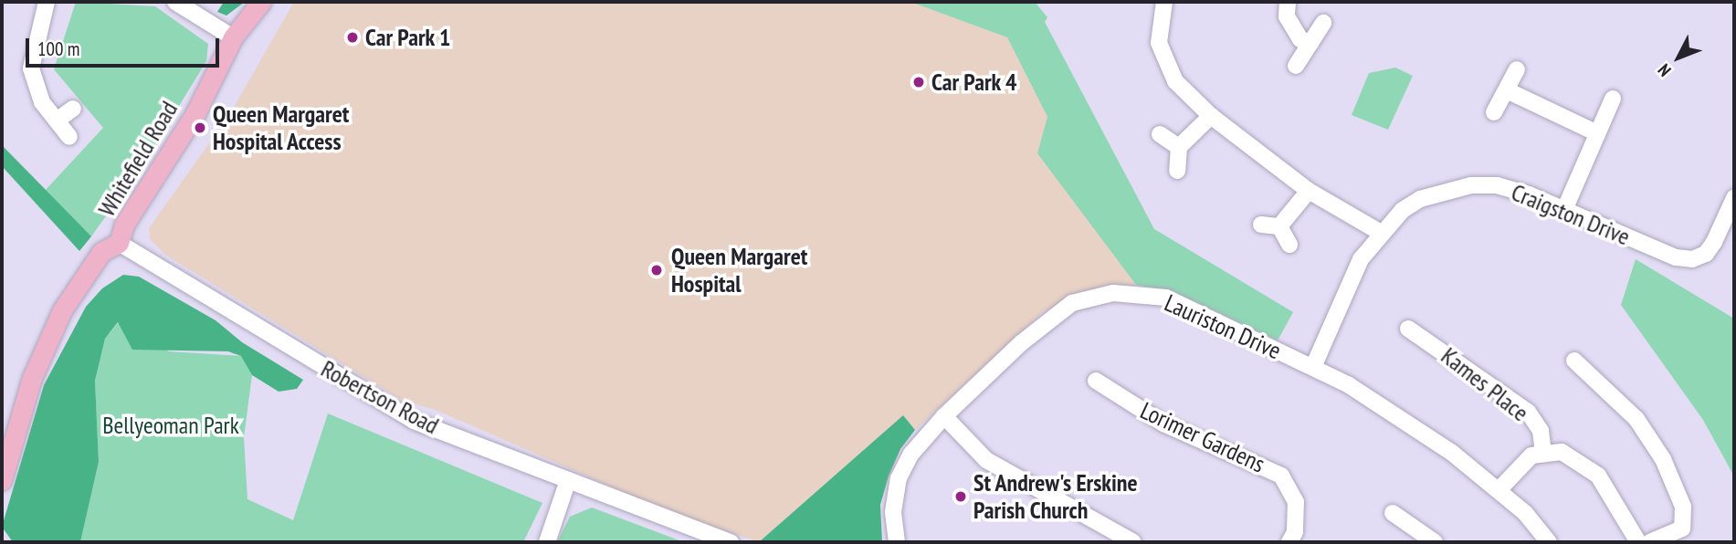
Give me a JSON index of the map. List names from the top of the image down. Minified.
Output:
{"streets":{"main road":["Whitefield Road"],"street":["Craigston Drive","Lauriston Drive","Kames Place","Robertson Road","Lorimer Gardens"]},"crossings":[["Whitefield Road","Robertson Road"],["Craigston Drive","Lauriston Drive"]],"parks":["Bellyeoman Park"],"places":["Car Park 1","Car Park 4","Queen Margaret Hospital Access","Queen Margaret Hospital","St Andrew's Erskine Parish Church"],"scale_bar":"100 m","north":"bottom left"}
